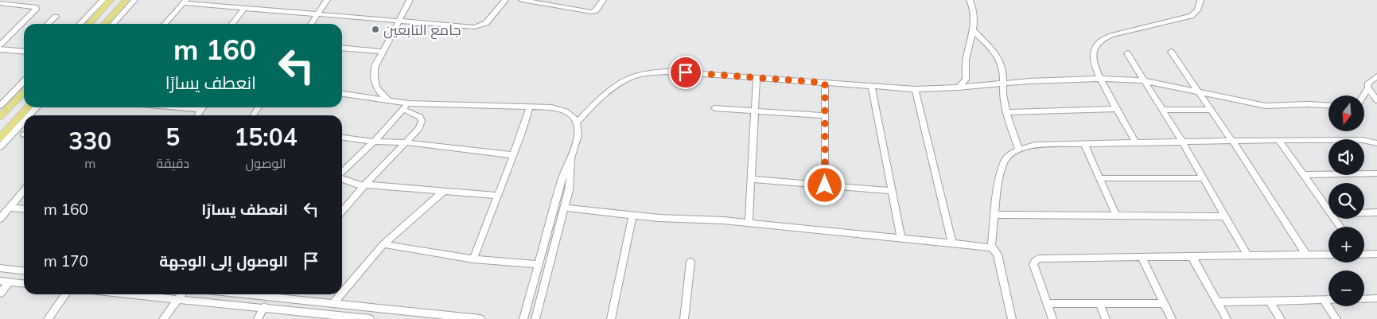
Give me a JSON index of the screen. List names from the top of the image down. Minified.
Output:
{"places":["جامع التابعين"],"north":"bottom","page":{"turn":["160 m","انعطف يسارًا"],"map_buttons":["+","−"],"eta":["15:04","الوصول","5","دقيقة","330","m"],"list":[{"name":"انعطف يسارًا","value":"160 m"},{"name":"الوصول إلى الوجهة","value":"170 m"}]}}
